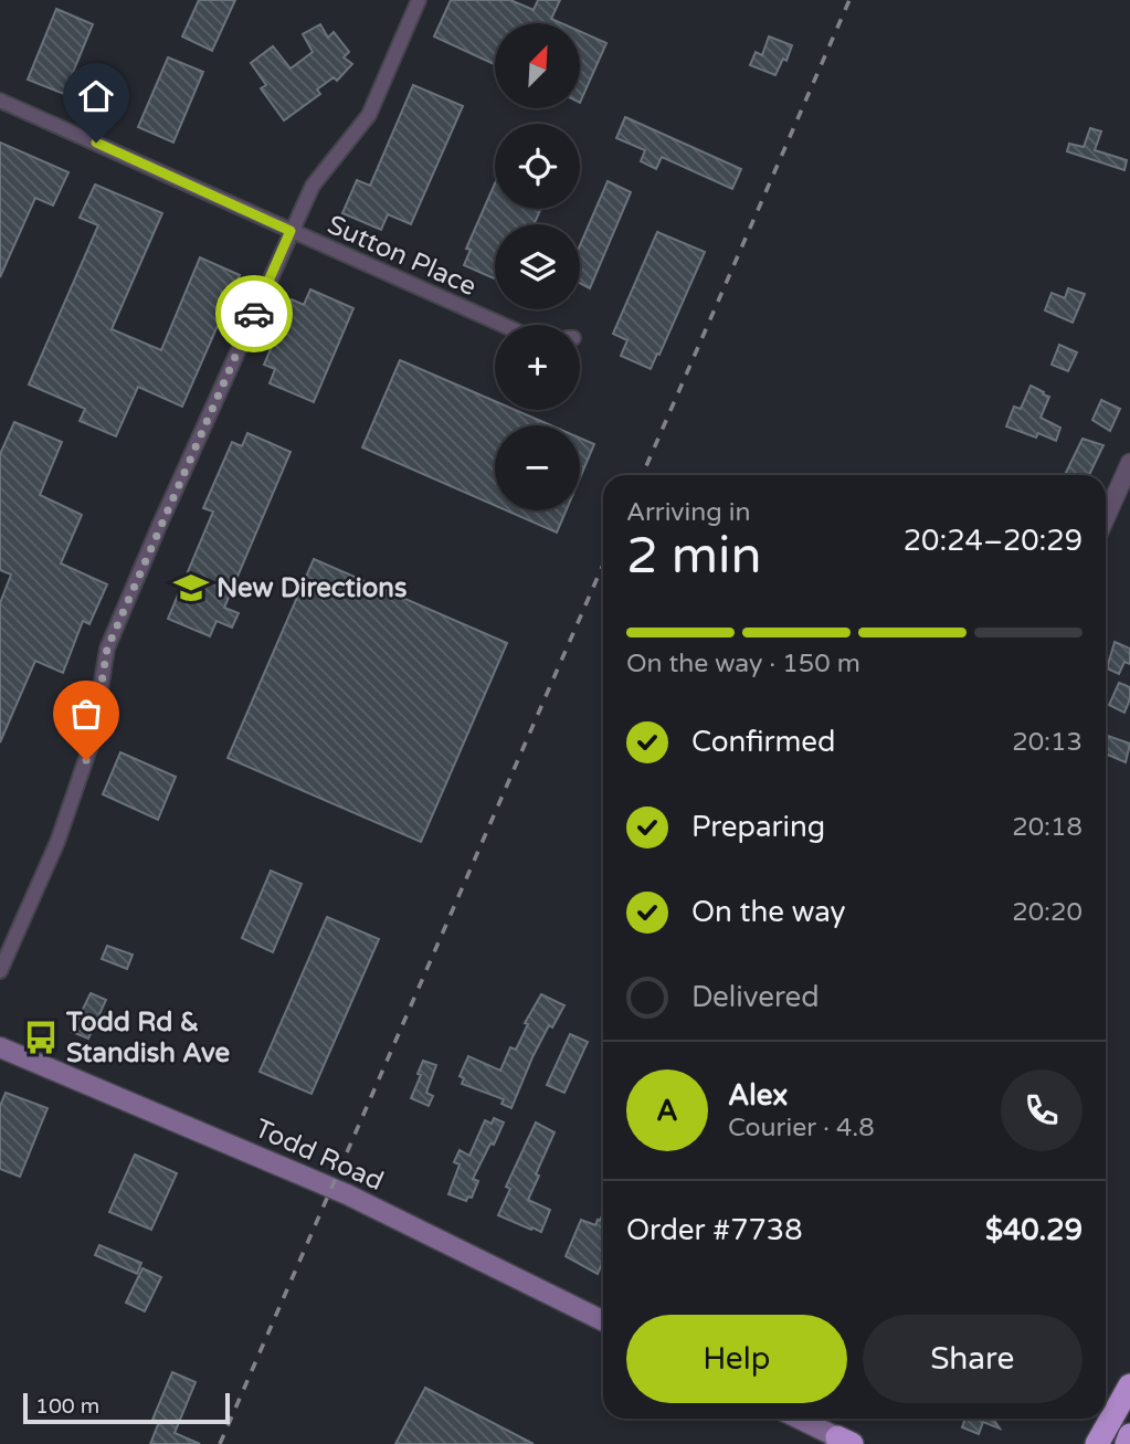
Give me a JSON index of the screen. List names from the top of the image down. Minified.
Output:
{"streets":{"main road":["Todd Road"],"street":["Sutton Place"]},"places":{"school or university":["New Directions"],"bus stop":["Todd Rd & Standish Ave"]},"scale_bar":"100 m","north":"top right","page":{"map_buttons":["+","−"],"heading":["2 min","Arriving in","20:24–20:29"],"panel":["Alex","Courier · 4.8","Order #7738","$40.29"],"bar":"On the way · 150 m","list":[["Confirmed","20:13"],["Preparing","20:18"],["On the way","20:20"],"Delivered"],"round":"A","buttons":["Help","Share"],"scale":"100 m"}}
